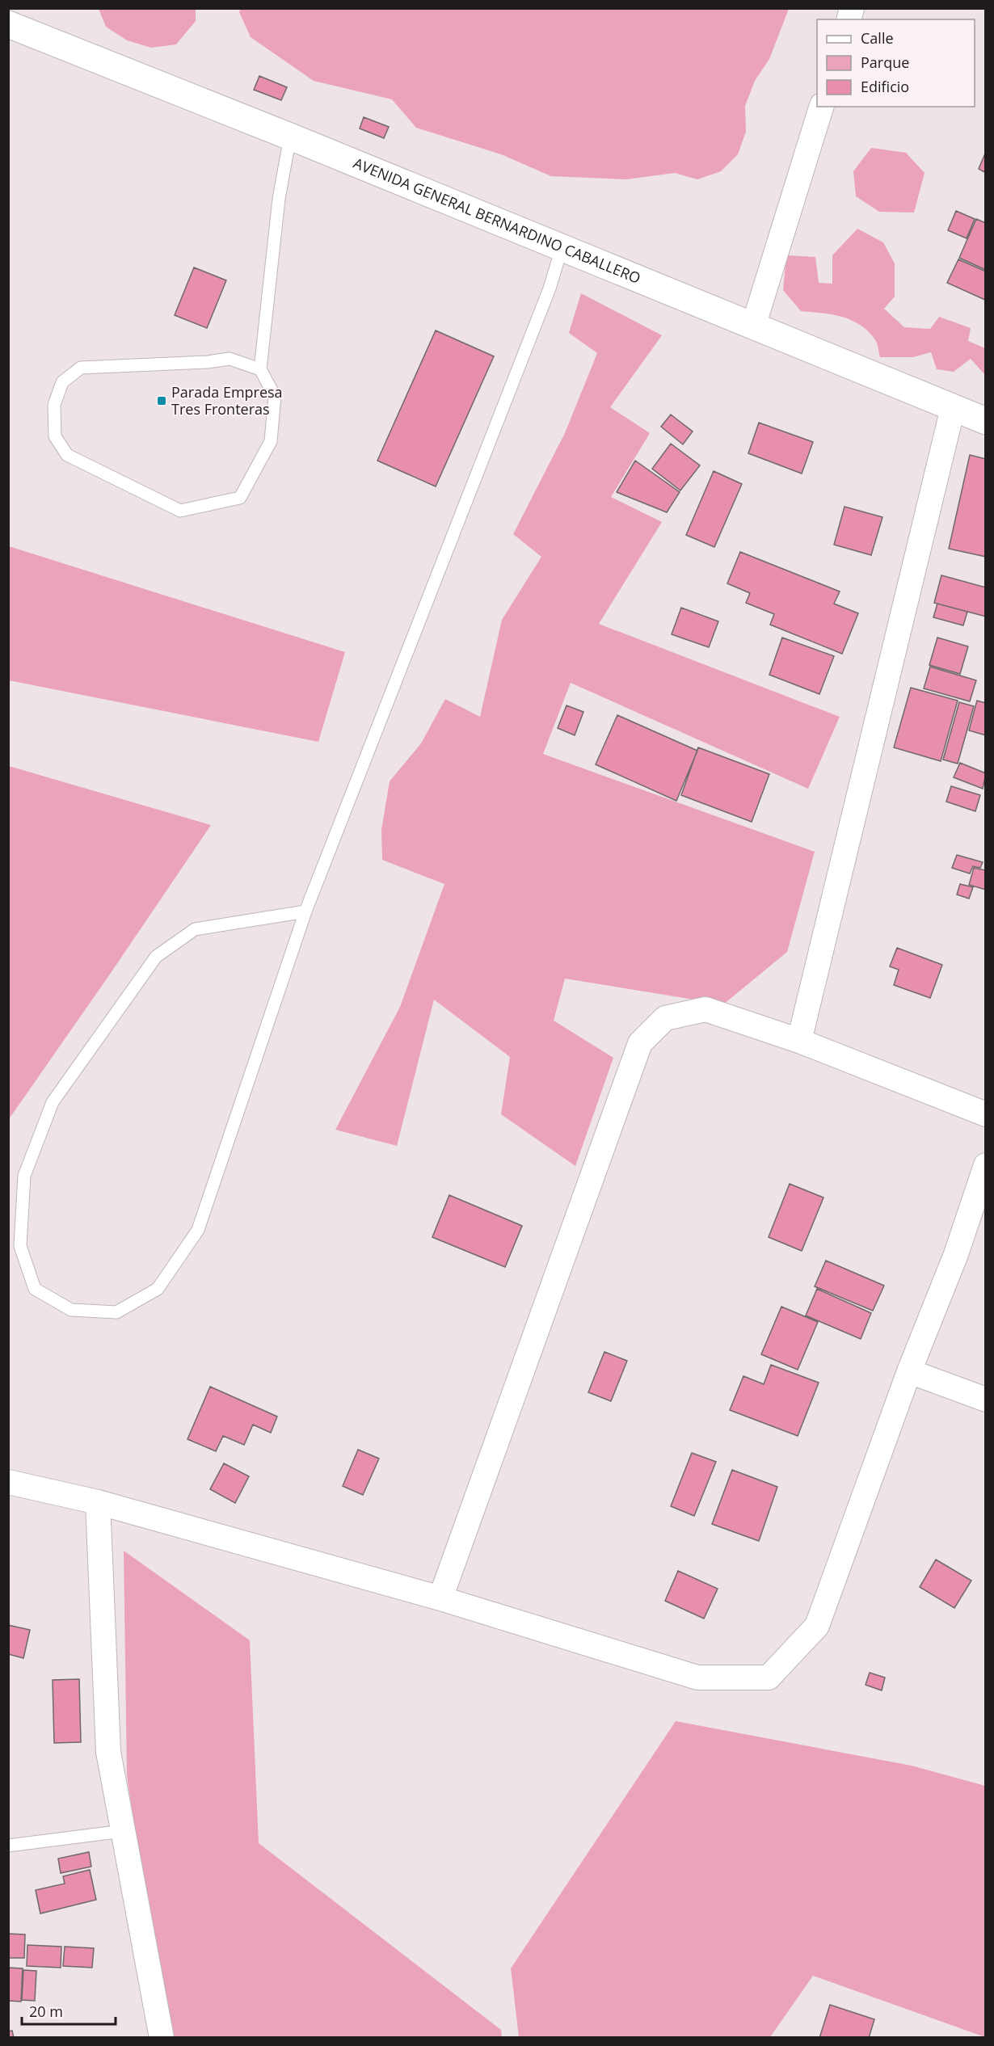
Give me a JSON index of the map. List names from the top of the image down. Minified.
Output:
{"streets":{"main road":["AVENIDA GENERAL BERNARDINO CABALLERO"]},"places":{"transit":["Parada Empresa Tres Fronteras"]},"legend":["Calle","Parque","Edificio"],"scale_bar":"20 m"}
